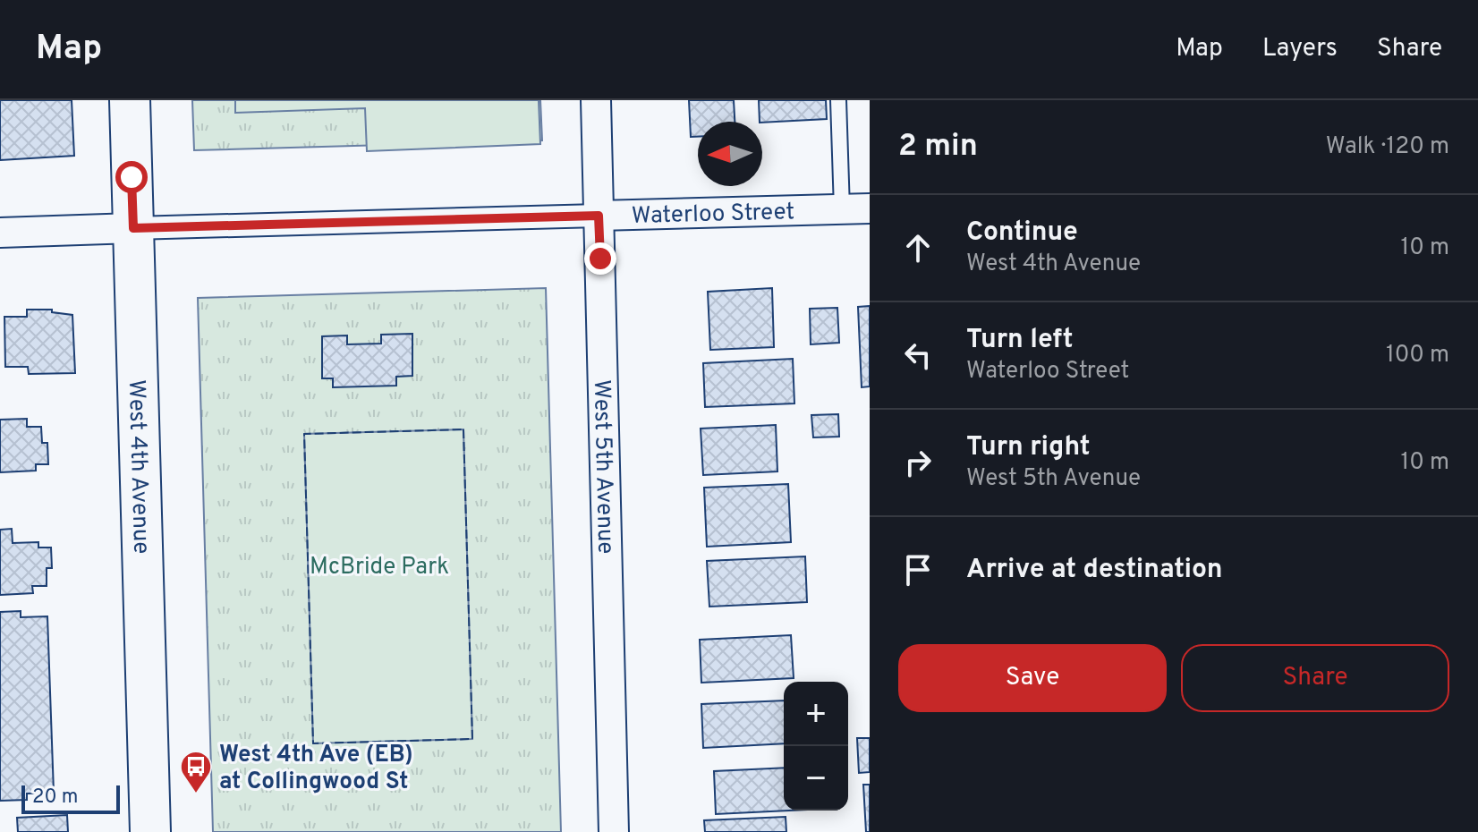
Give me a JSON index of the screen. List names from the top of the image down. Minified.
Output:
{"streets":{"main road":["West 4th Avenue"],"street":["Waterloo Street","West 5th Avenue"]},"crossings":[["Waterloo Street","West 4th Avenue"],["Waterloo Street","West 5th Avenue"]],"parks":["McBride Park"],"places":{"bus stop":["West 4th Ave (EB) at Collingwood St"]},"scale_bar":"20 m","north":"left","page":{"header":"Map","nav":["Map","Layers","Share"],"heading":["2 min","Walk · 120 m"],"list":[["Continue","West 4th Avenue","10 m"],["Turn left","Waterloo Street","100 m"],["Turn right","West 5th Avenue","10 m"],"Arrive at destination"],"buttons":["Save","Share"],"map_buttons":["+","−"],"scale":"20 m"}}
